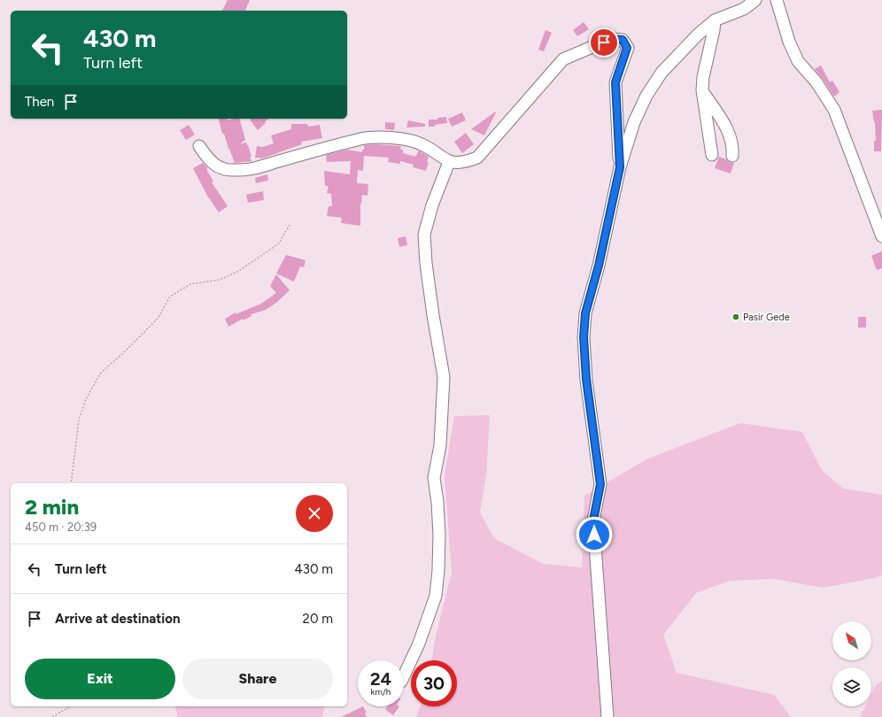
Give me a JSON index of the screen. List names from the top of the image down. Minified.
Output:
{"places":["Pasir Gede"],"north":"top left","page":{"turn":["430 m","Turn left"],"then":"Then","heading":["2 min","450 m · 20:39"],"list":[{"name":"Turn left","value":"430 m"},{"name":"Arrive at destination","value":"20 m"}],"buttons":["Exit","Share"],"speed":"24 km/h","limit":"30"}}
